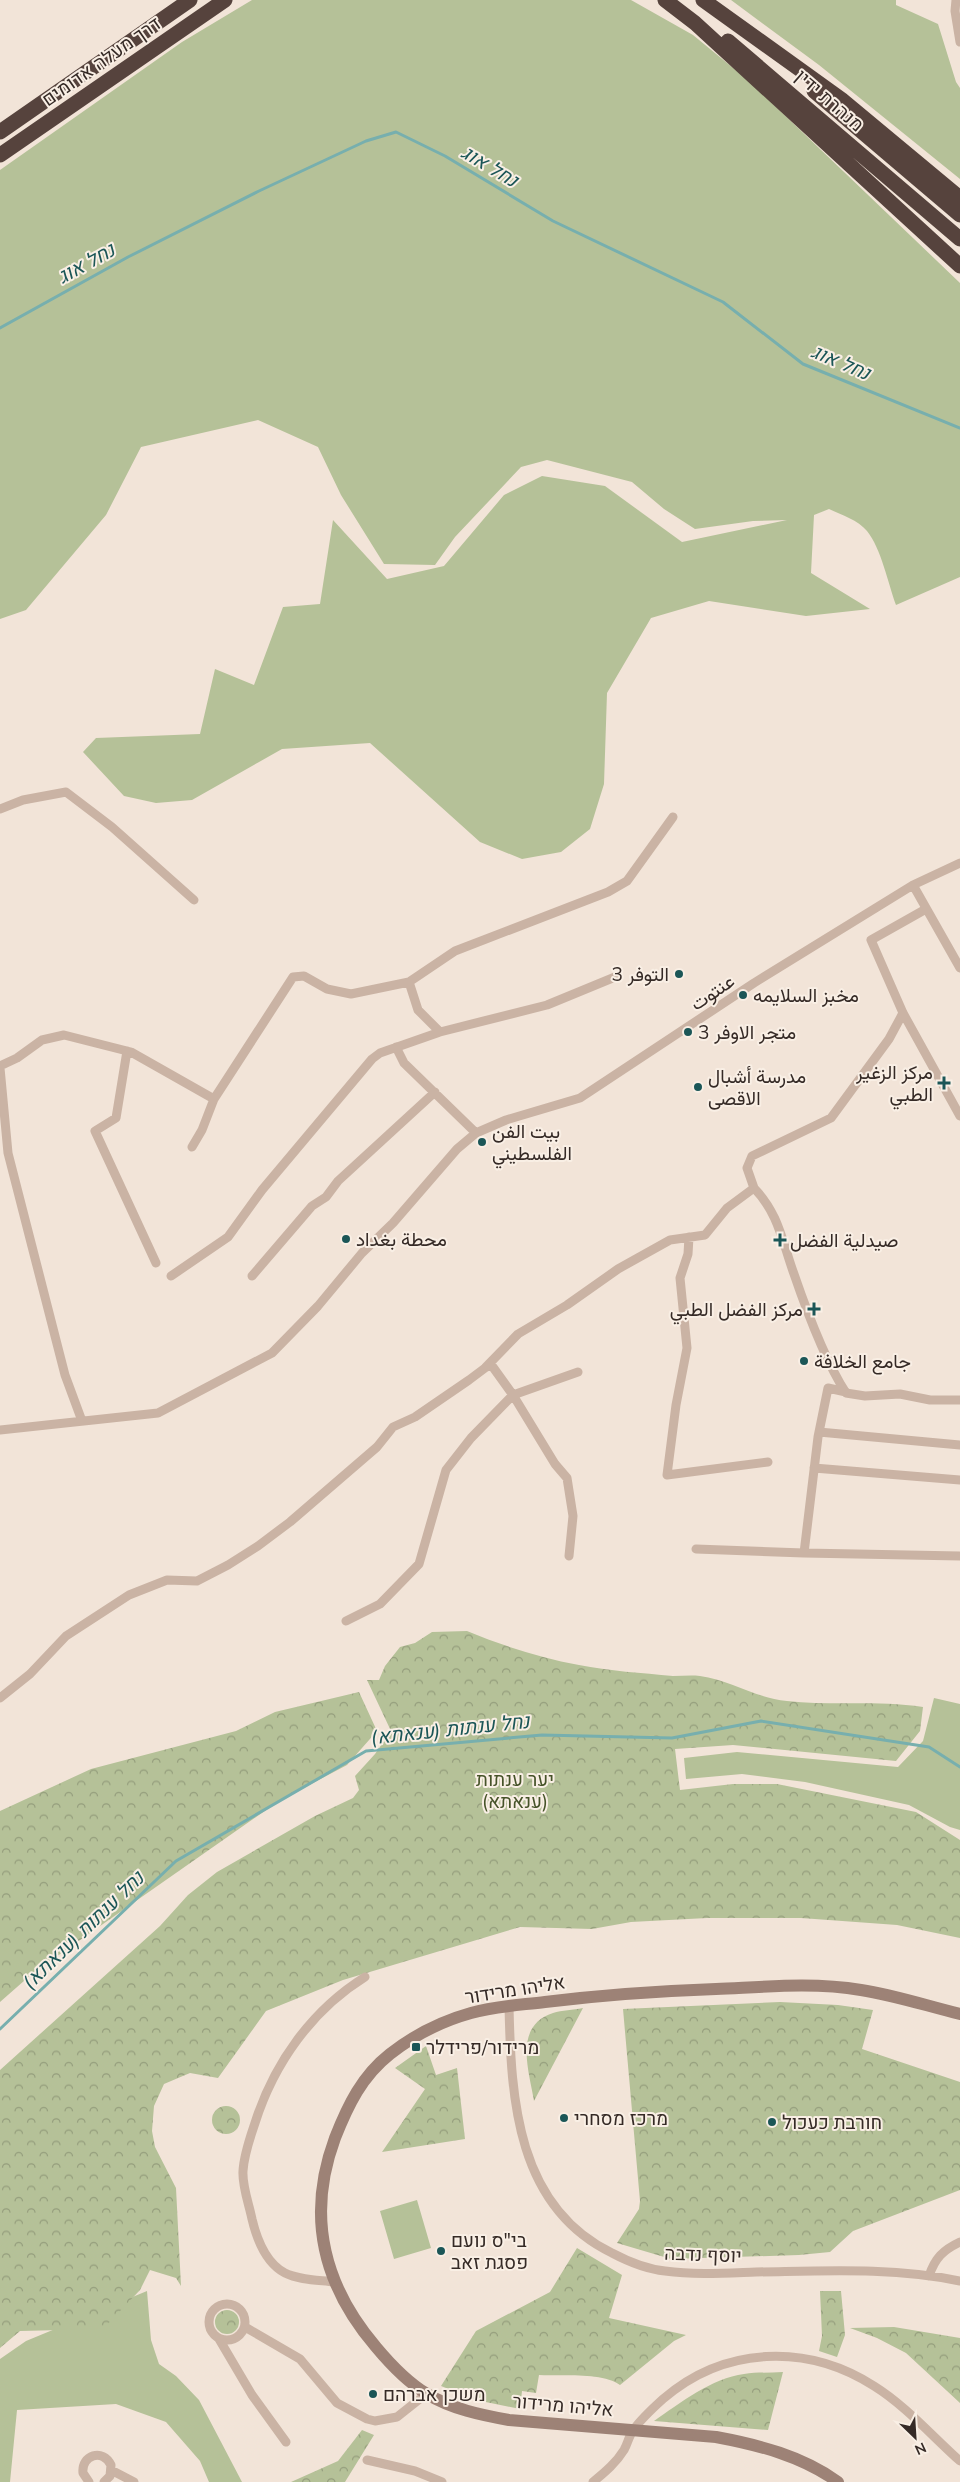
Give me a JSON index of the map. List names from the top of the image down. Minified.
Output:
{"streets":{"highway":["דרך מעלה אדומים","מנהרת ידין"],"street":["عنتوت","אליהו מרידור","יוסף נדבה"]},"crossings":[["אליהו מרידור","יוסף נדבה"]],"water":["נחל אוג","נחל ענתות (ענאתא)"],"parks":["יער ענתות (ענאתא)"],"places":{"other":["التوفر 3","مخبز السلايمه","متجر الاوفر 3","مدرسة أشبال الاقصى","بيت الفن الفلسطيني","محطة بغداد","جامع الخلافة","מרכז מסחרי","חורבת כעכול","בי\"ס נועם פסגת זאב","משכן אברהם"],"health":["مركز الزغير الطبي","صيدلية الفضل","مركز الفضل الطبي"],"transit":["מרידור/פרידלר"]},"north":"bottom right"}
